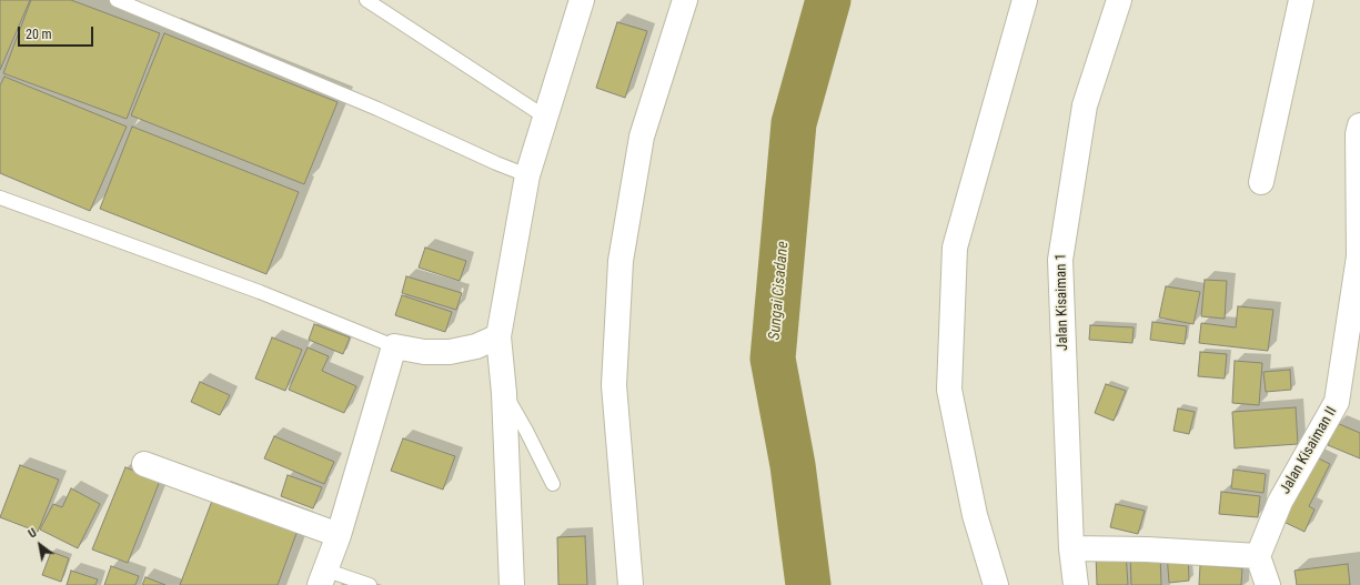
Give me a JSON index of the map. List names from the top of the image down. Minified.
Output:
{"streets":{"street":["Jalan Kisaiman 1","Jalan Kisaiman II"]},"water":["Sungai Cisadane"],"scale_bar":"20 m","north":"top left"}
